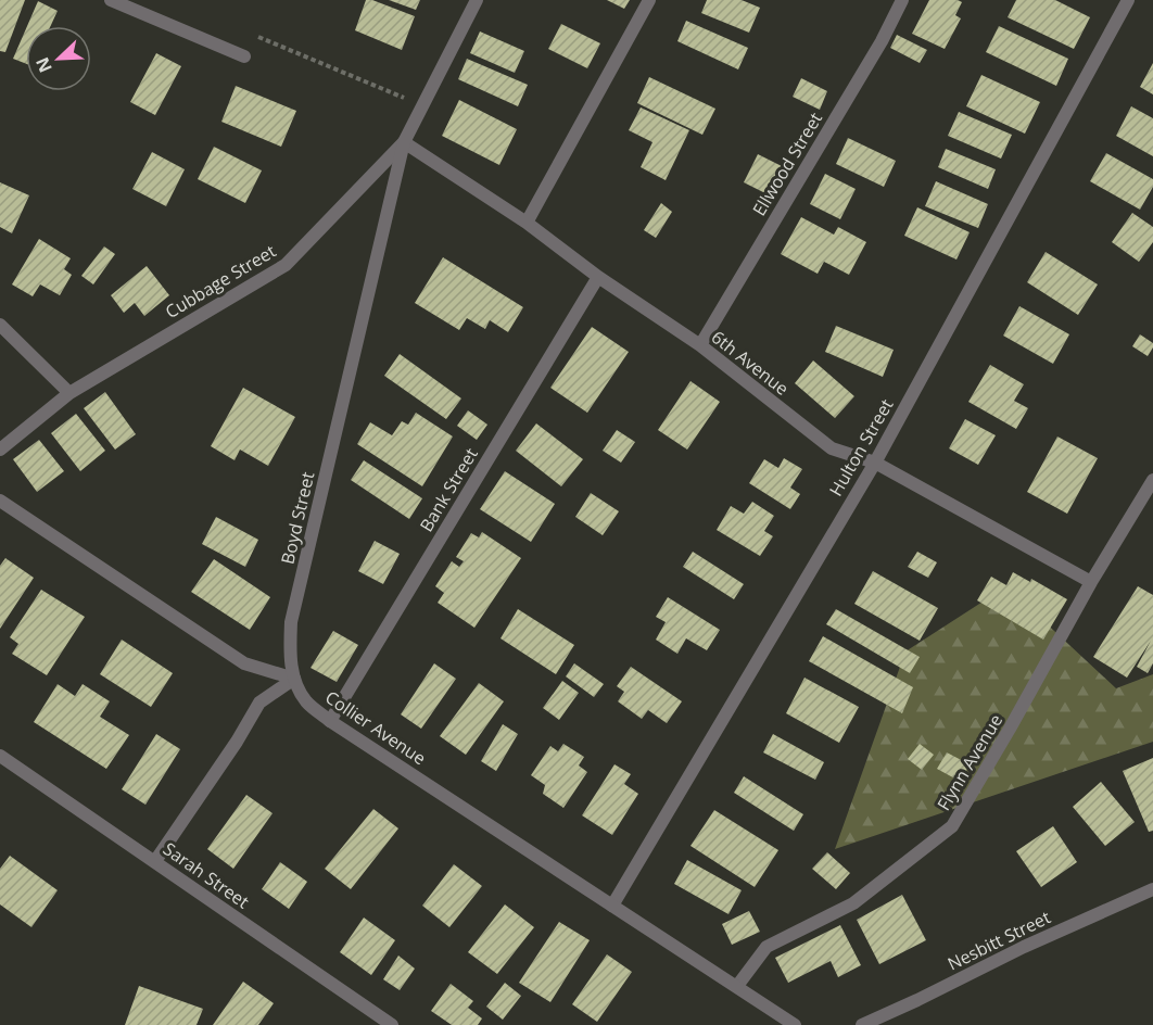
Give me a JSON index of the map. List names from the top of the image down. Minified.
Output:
{"streets":{"street":["Ellwood Street","Cubbage Street","6th Avenue","Hulton Street","Bank Street","Boyd Street","Collier Avenue","Flynn Avenue","Sarah Street","Nesbitt Street"]},"crossings":[["Ellwood Street","6th Avenue"],["Cubbage Street","6th Avenue"],["Cubbage Street","Boyd Street"],["6th Avenue","Hulton Street"],["6th Avenue","Bank Street"],["6th Avenue","Boyd Street"],["6th Avenue","Flynn Avenue"],["Hulton Street","Collier Avenue"],["Bank Street","Collier Avenue"],["Boyd Street","Collier Avenue"],["Collier Avenue","Flynn Avenue"]],"north":"bottom left"}
